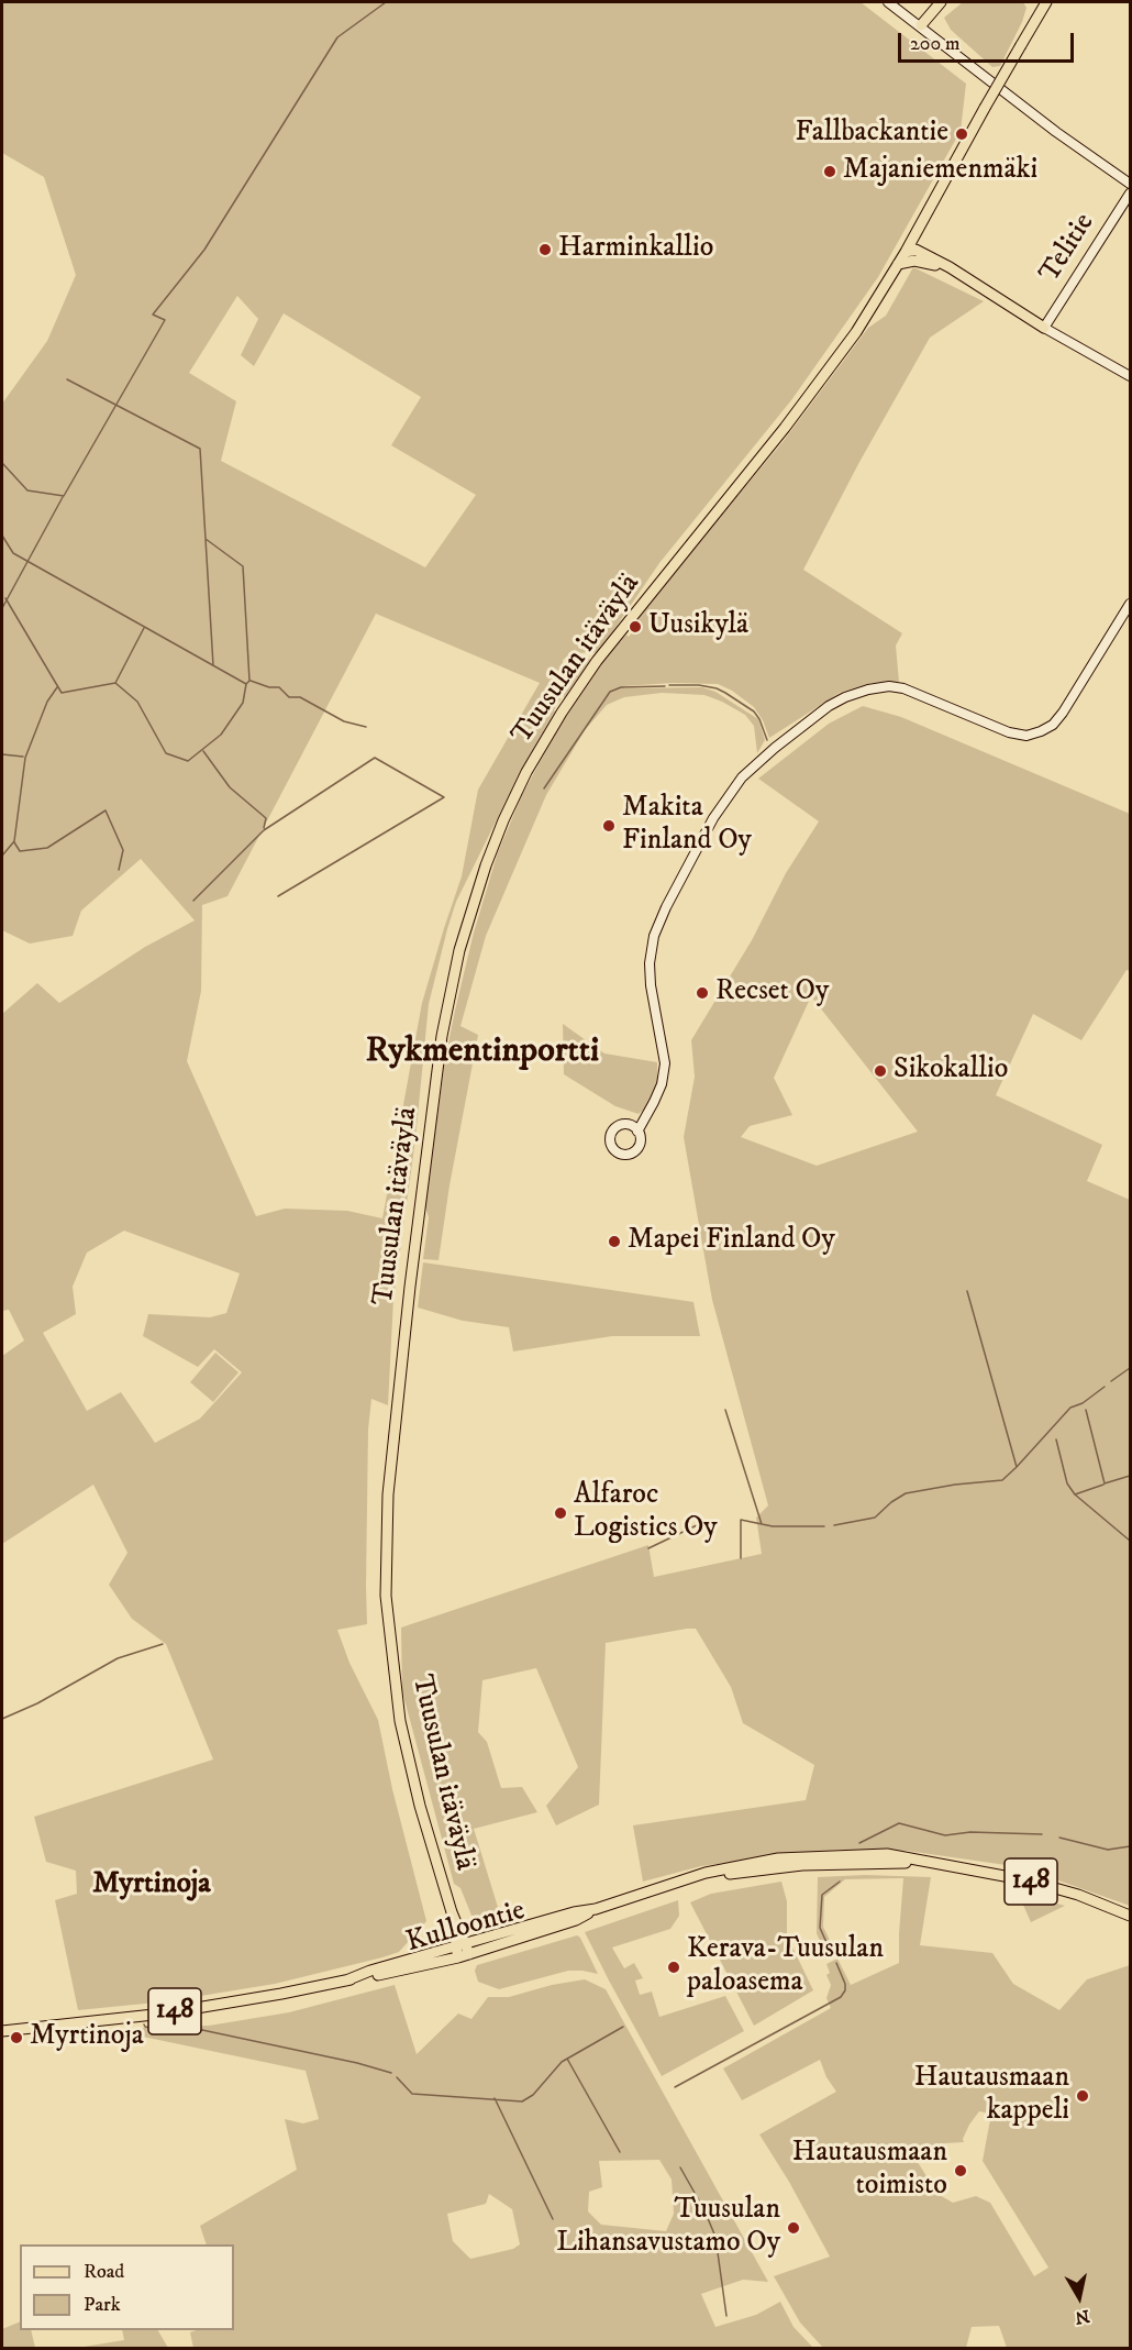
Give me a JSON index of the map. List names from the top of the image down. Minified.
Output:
{"streets":{"main road":["Tuusulan itäväylä","148","Kulloontie"],"street":["Telitie"]},"crossings":[["Tuusulan itäväylä","Kulloontie"]],"districts":["Rykmentinportti","Myrtinoja"],"places":["Fallbackantie","Majaniemenmäki","Harminkallio","Uusikylä","Makita Finland Oy","Recset Oy","Sikokallio","Mapei Finland Oy","Alfaroc Logistics Oy","Kerava-Tuusulan paloasema","Myrtinoja","Hautausmaan kappeli","Hautausmaan toimisto","Tuusulan Lihansavustamo Oy"],"legend":["Road","Park"],"scale_bar":"200 m","north":"bottom"}
